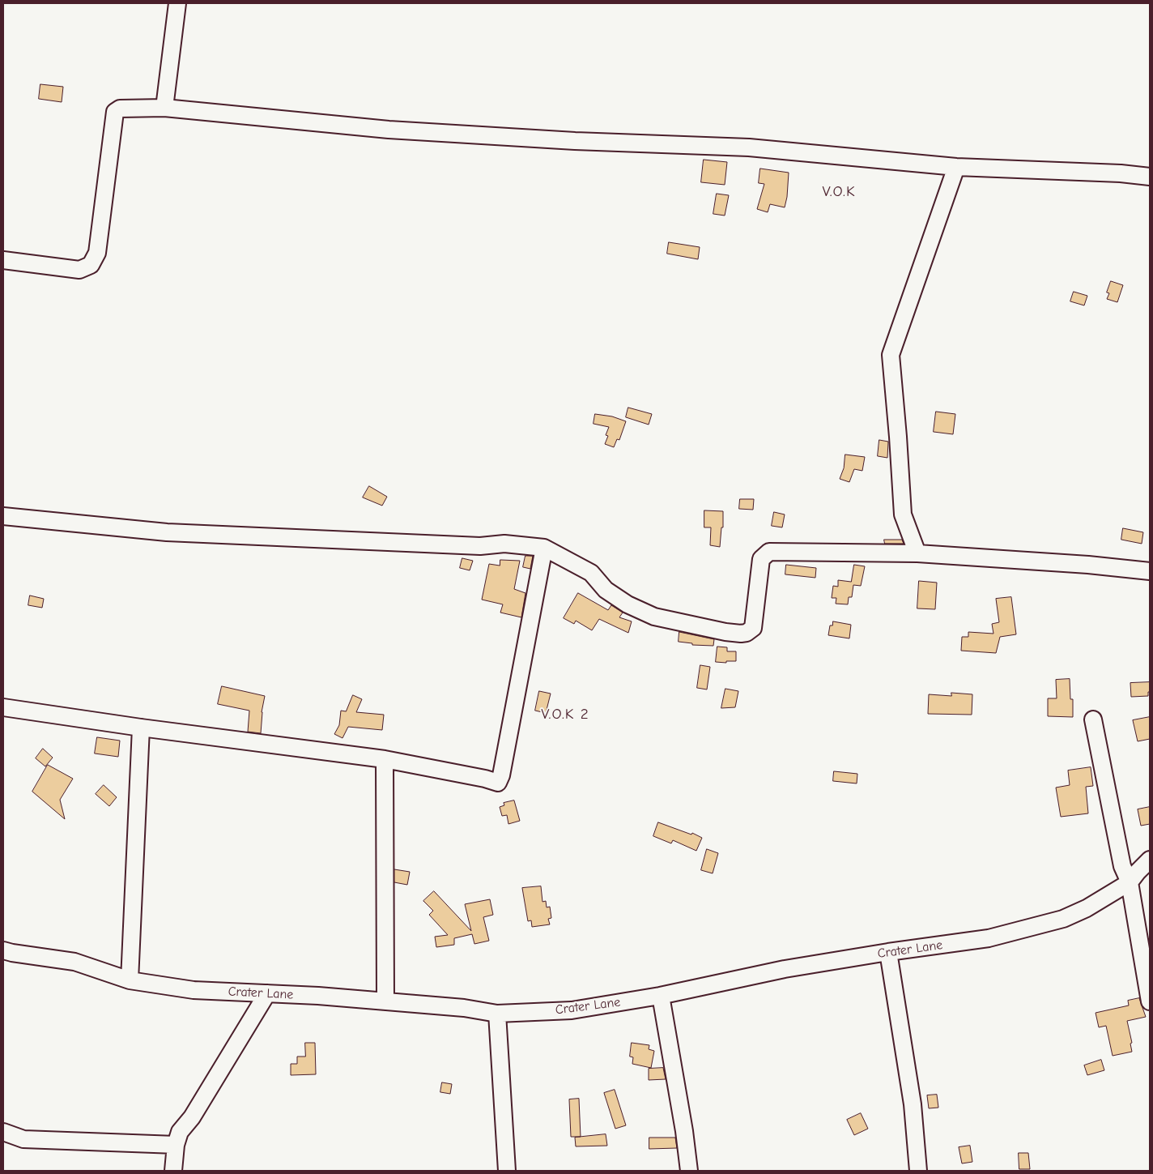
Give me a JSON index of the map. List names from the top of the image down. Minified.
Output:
{"streets":{"street":["Crater Lane"]},"districts":["V.O.K","V.O.K 2"]}
